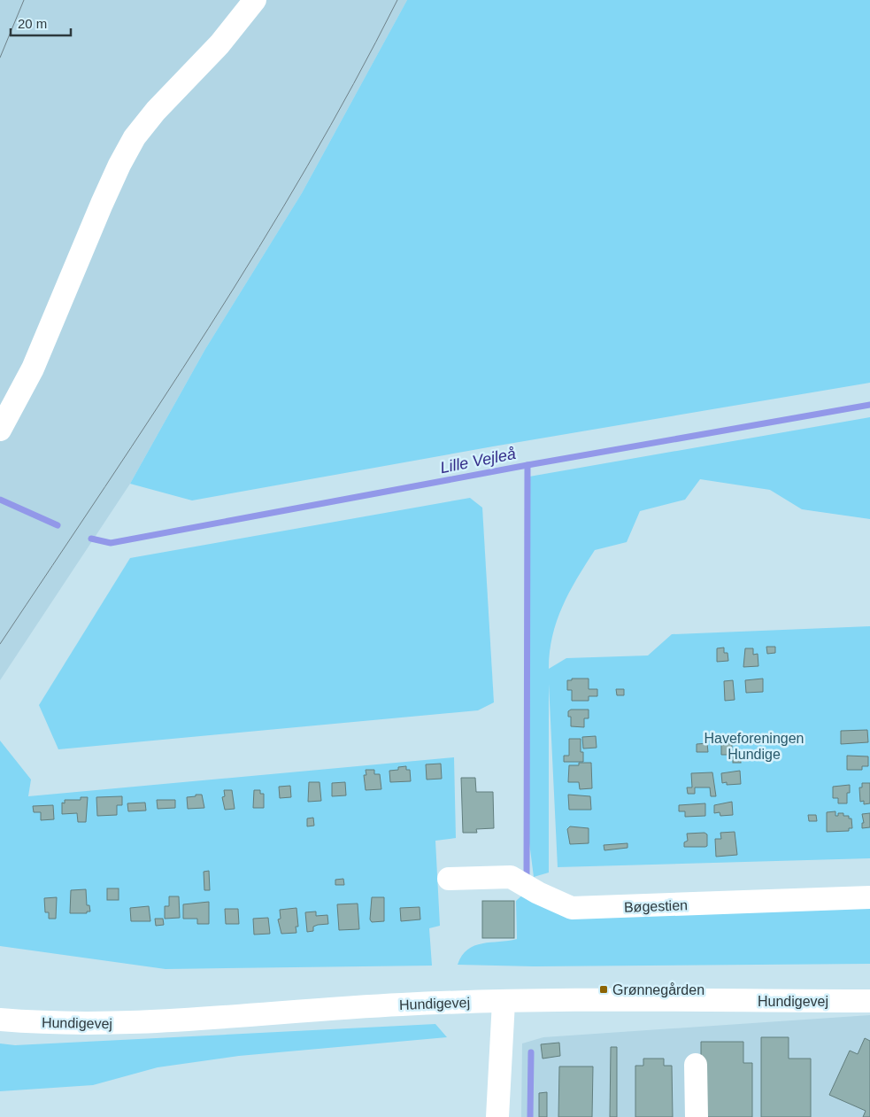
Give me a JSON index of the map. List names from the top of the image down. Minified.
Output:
{"streets":{"street":["Bøgestien","Hundigevej"]},"water":["Lille Vejleå"],"parks":["Haveforeningen Hundige"],"places":{"transit":["Grønnegården"]},"scale_bar":"20 m"}
